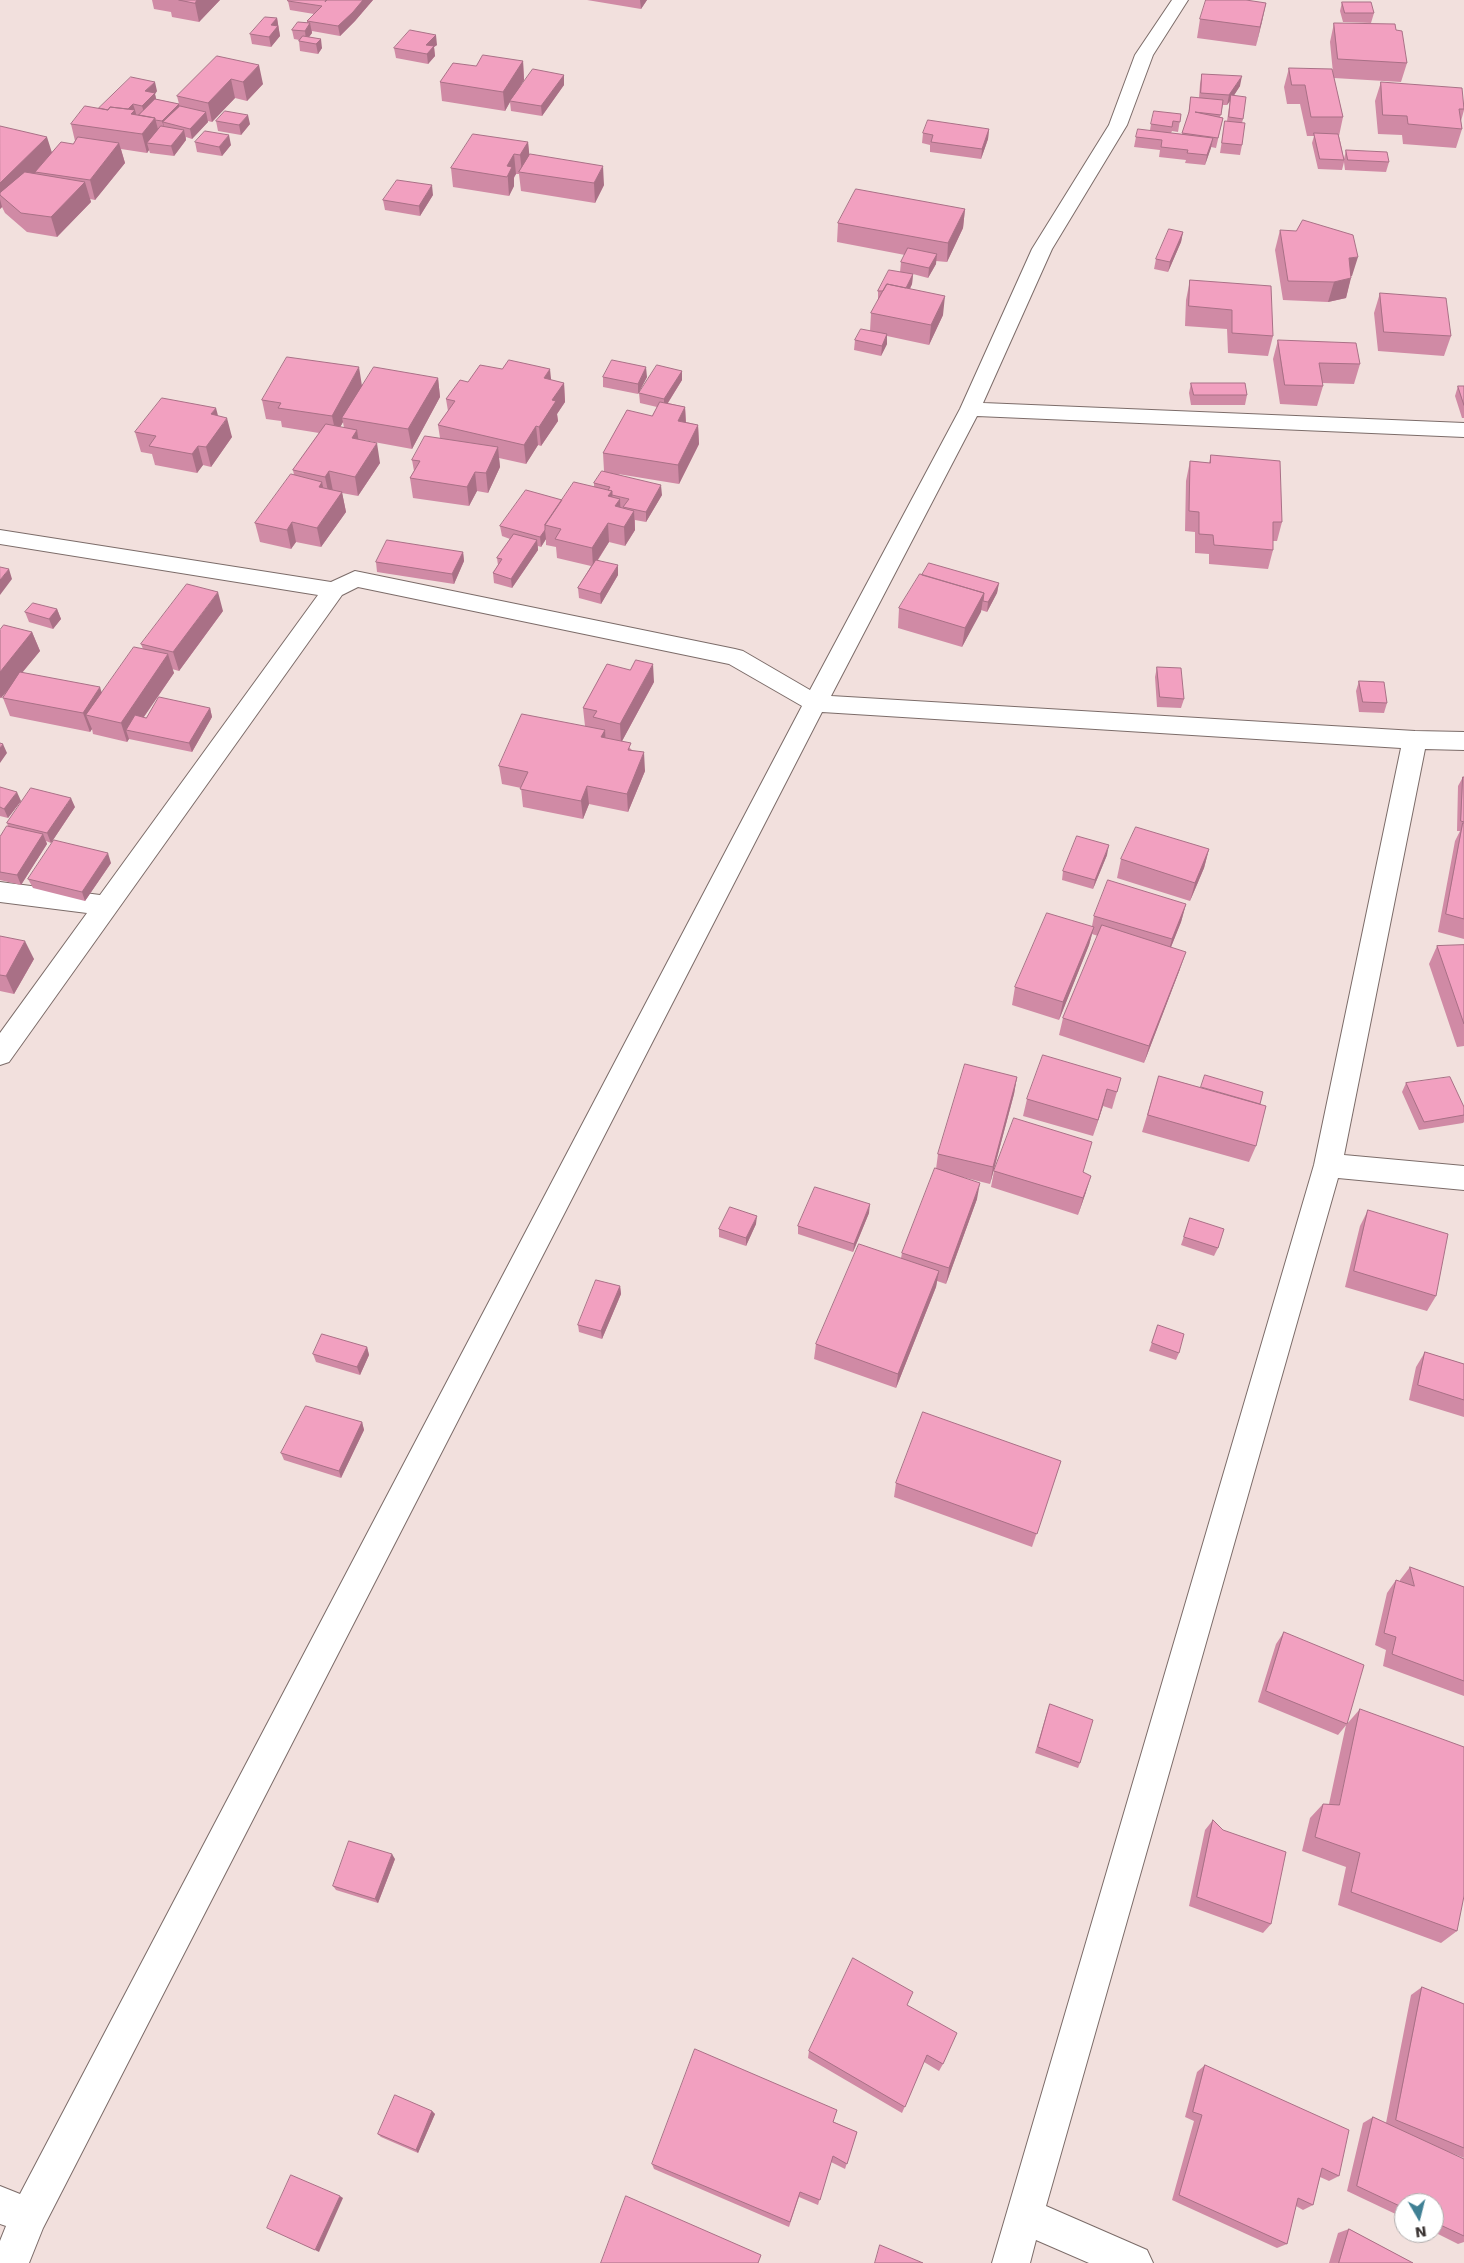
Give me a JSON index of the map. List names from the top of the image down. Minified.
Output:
{"north":"bottom"}
